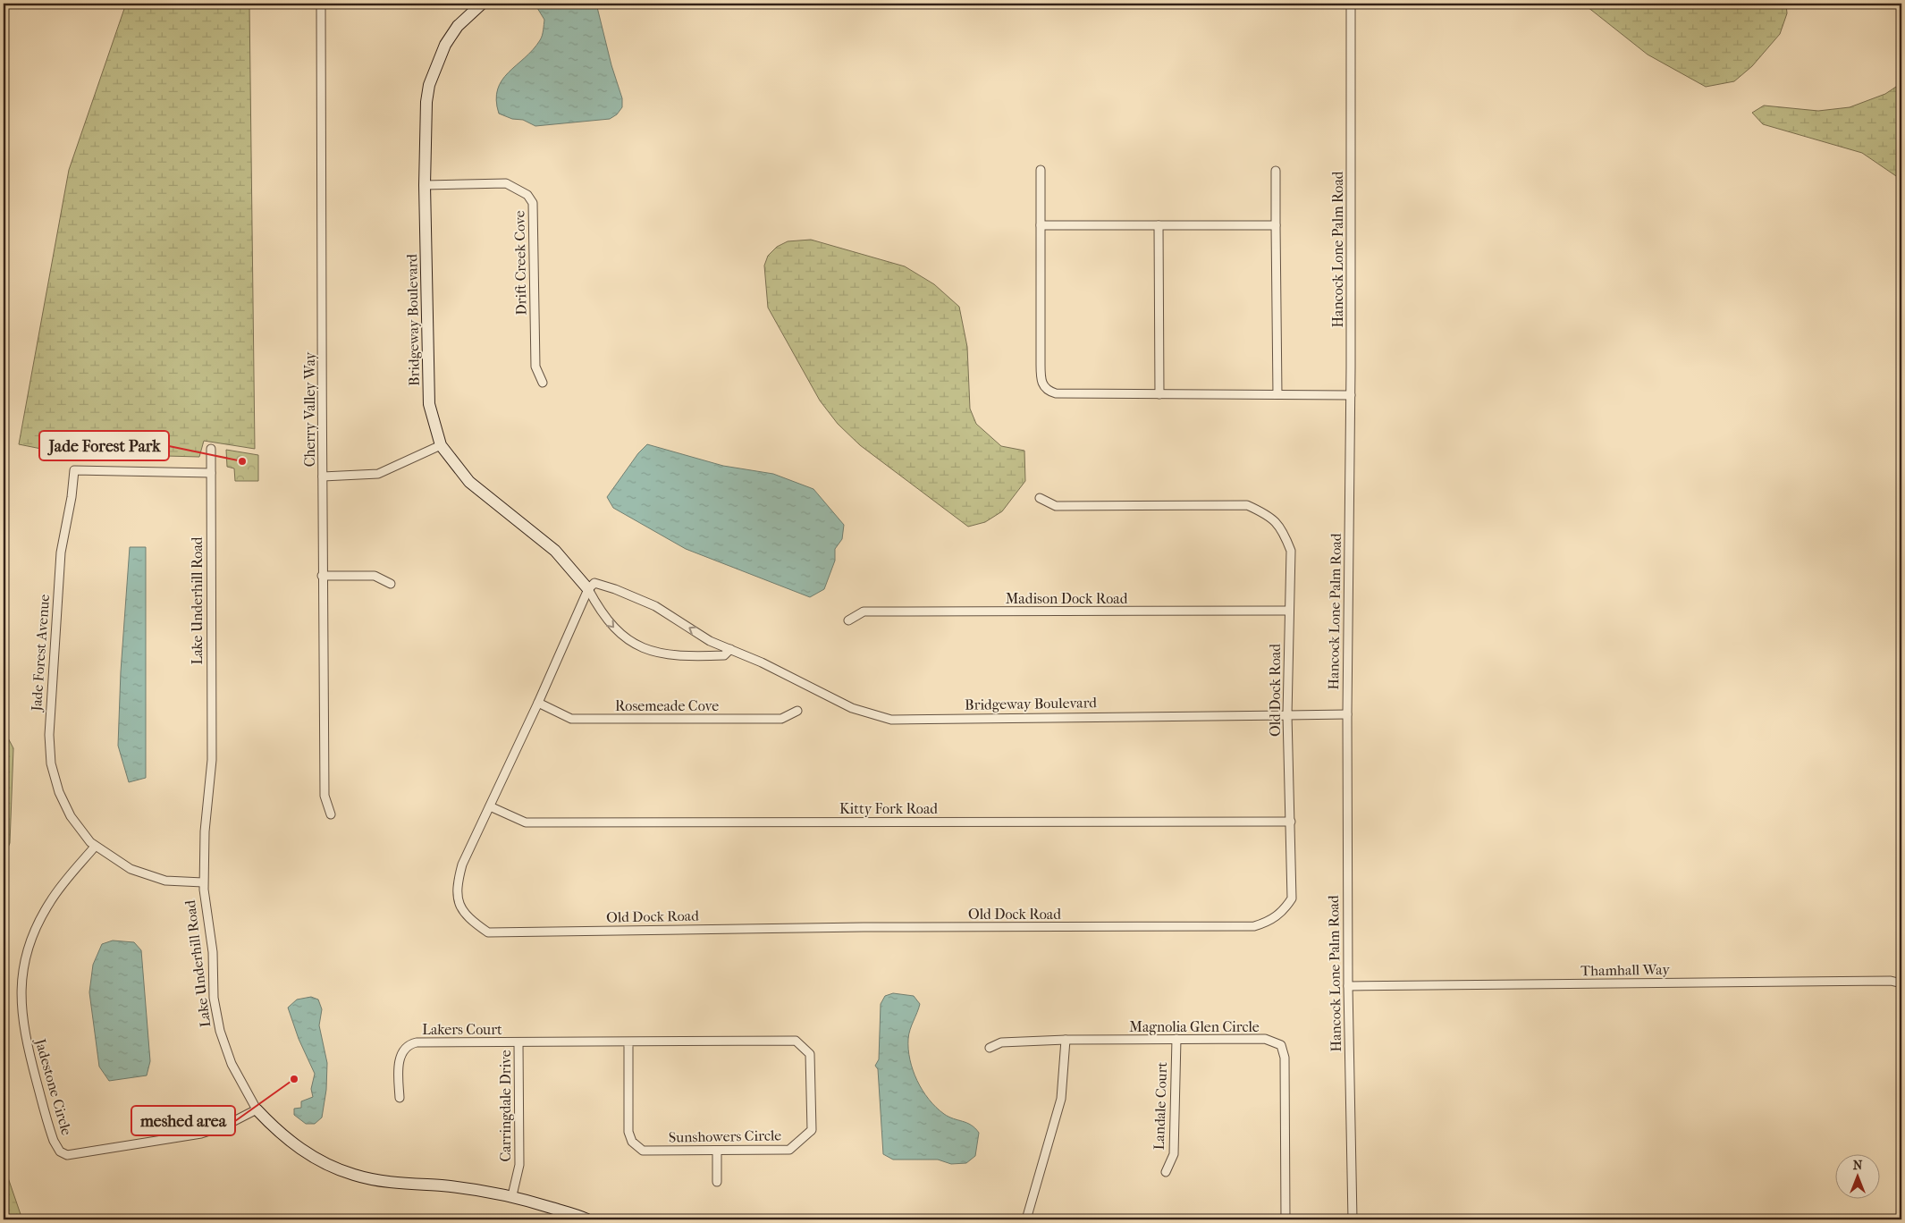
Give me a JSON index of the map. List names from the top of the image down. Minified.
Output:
{"streets":{"street":["Hancock Lone Palm Road","Drift Creek Cove","Bridgeway Boulevard","Cherry Valley Way","Madison Dock Road","Lake Underhill Road","Jade Forest Avenue","Old Dock Road","Rosemeade Cove","Kitty Fork Road","Thamhall Way","Magnolia Glen Circle","Lakers Court","Jadestone Circle","Carringdale Drive","Landale Court","Sunshowers Circle"]},"crossings":[["Hancock Lone Palm Road","Bridgeway Boulevard"],["Hancock Lone Palm Road","Thamhall Way"],["Drift Creek Cove","Bridgeway Boulevard"],["Bridgeway Boulevard","Old Dock Road"],["Madison Dock Road","Old Dock Road"],["Lake Underhill Road","Jade Forest Avenue"],["Lake Underhill Road","Jadestone Circle"],["Lake Underhill Road","Carringdale Drive"],["Jade Forest Avenue","Jadestone Circle"],["Old Dock Road","Rosemeade Cove"],["Old Dock Road","Kitty Fork Road"],["Magnolia Glen Circle","Landale Court"],["Lakers Court","Carringdale Drive"],["Lakers Court","Sunshowers Circle"],["Carringdale Drive","Sunshowers Circle"]],"places":["Jade Forest Park","meshed area"],"north":"top"}
